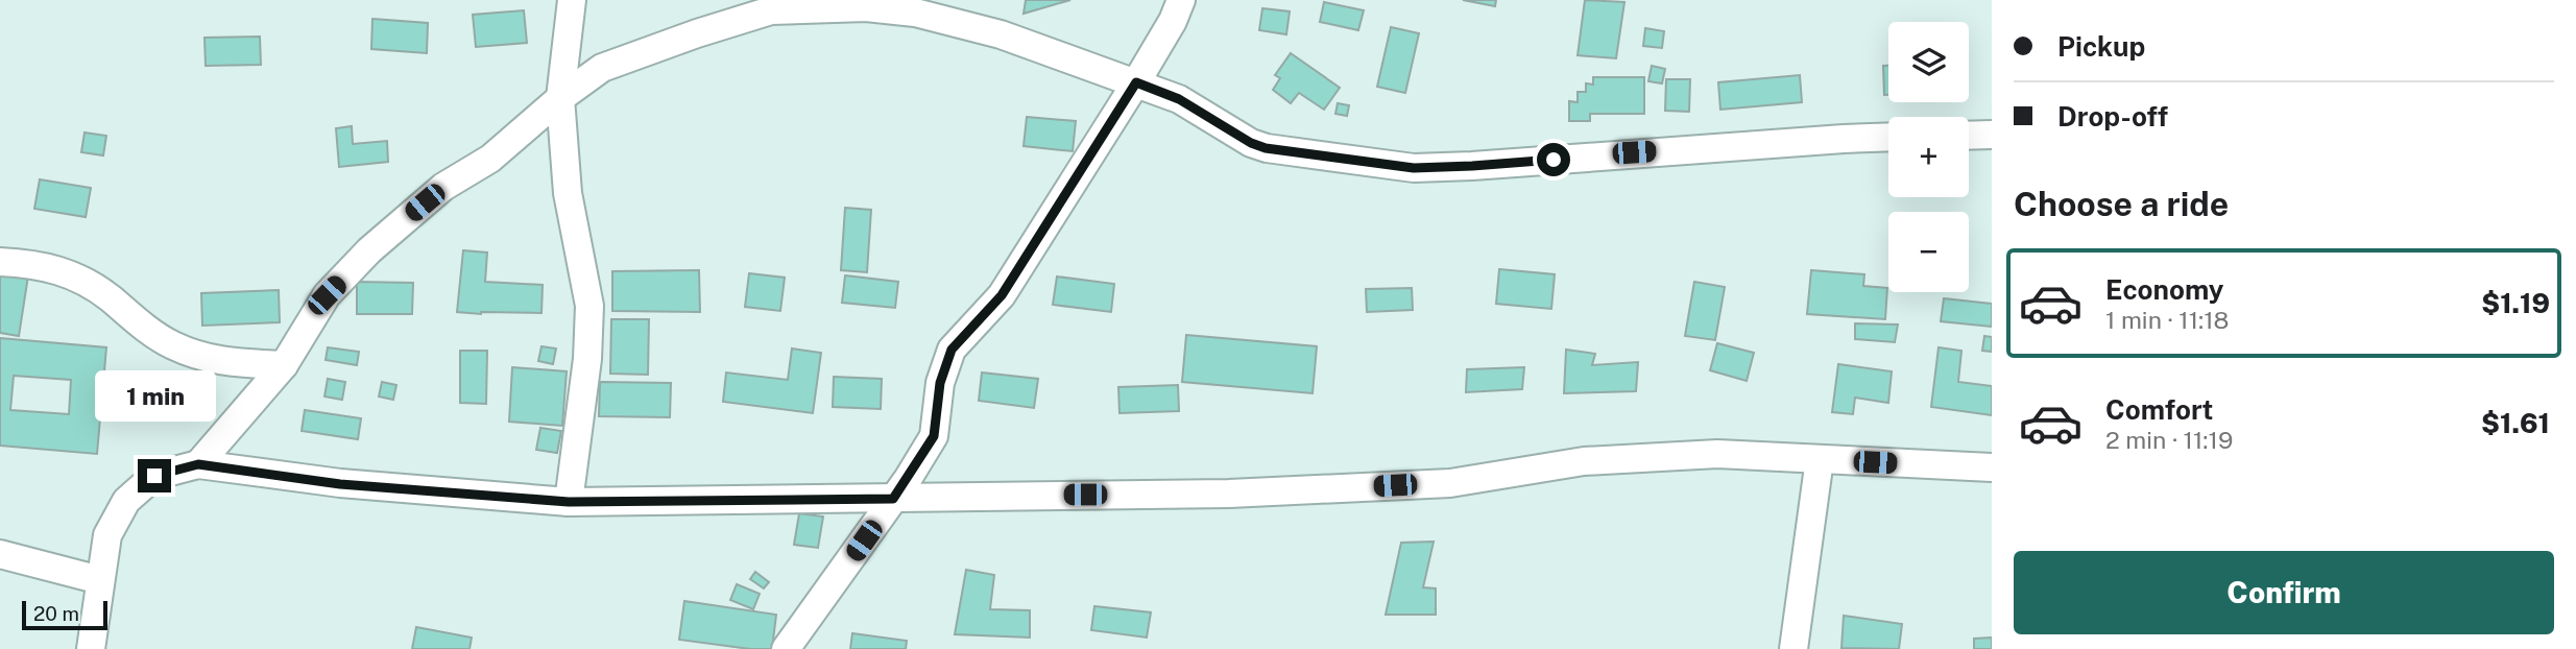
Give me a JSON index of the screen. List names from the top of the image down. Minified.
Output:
{"scale_bar":"20 m","page":{"banner":["Pickup","Drop-off"],"map_buttons":["+","−"],"heading":"Choose a ride","list":[{"name":"Economy","note":"1 min · 11:18","value":"$1.19"},{"name":"Comfort","note":"2 min · 11:19","value":"$1.61"}],"bubble":"1 min","buttons":"Confirm","scale":"20 m"}}
